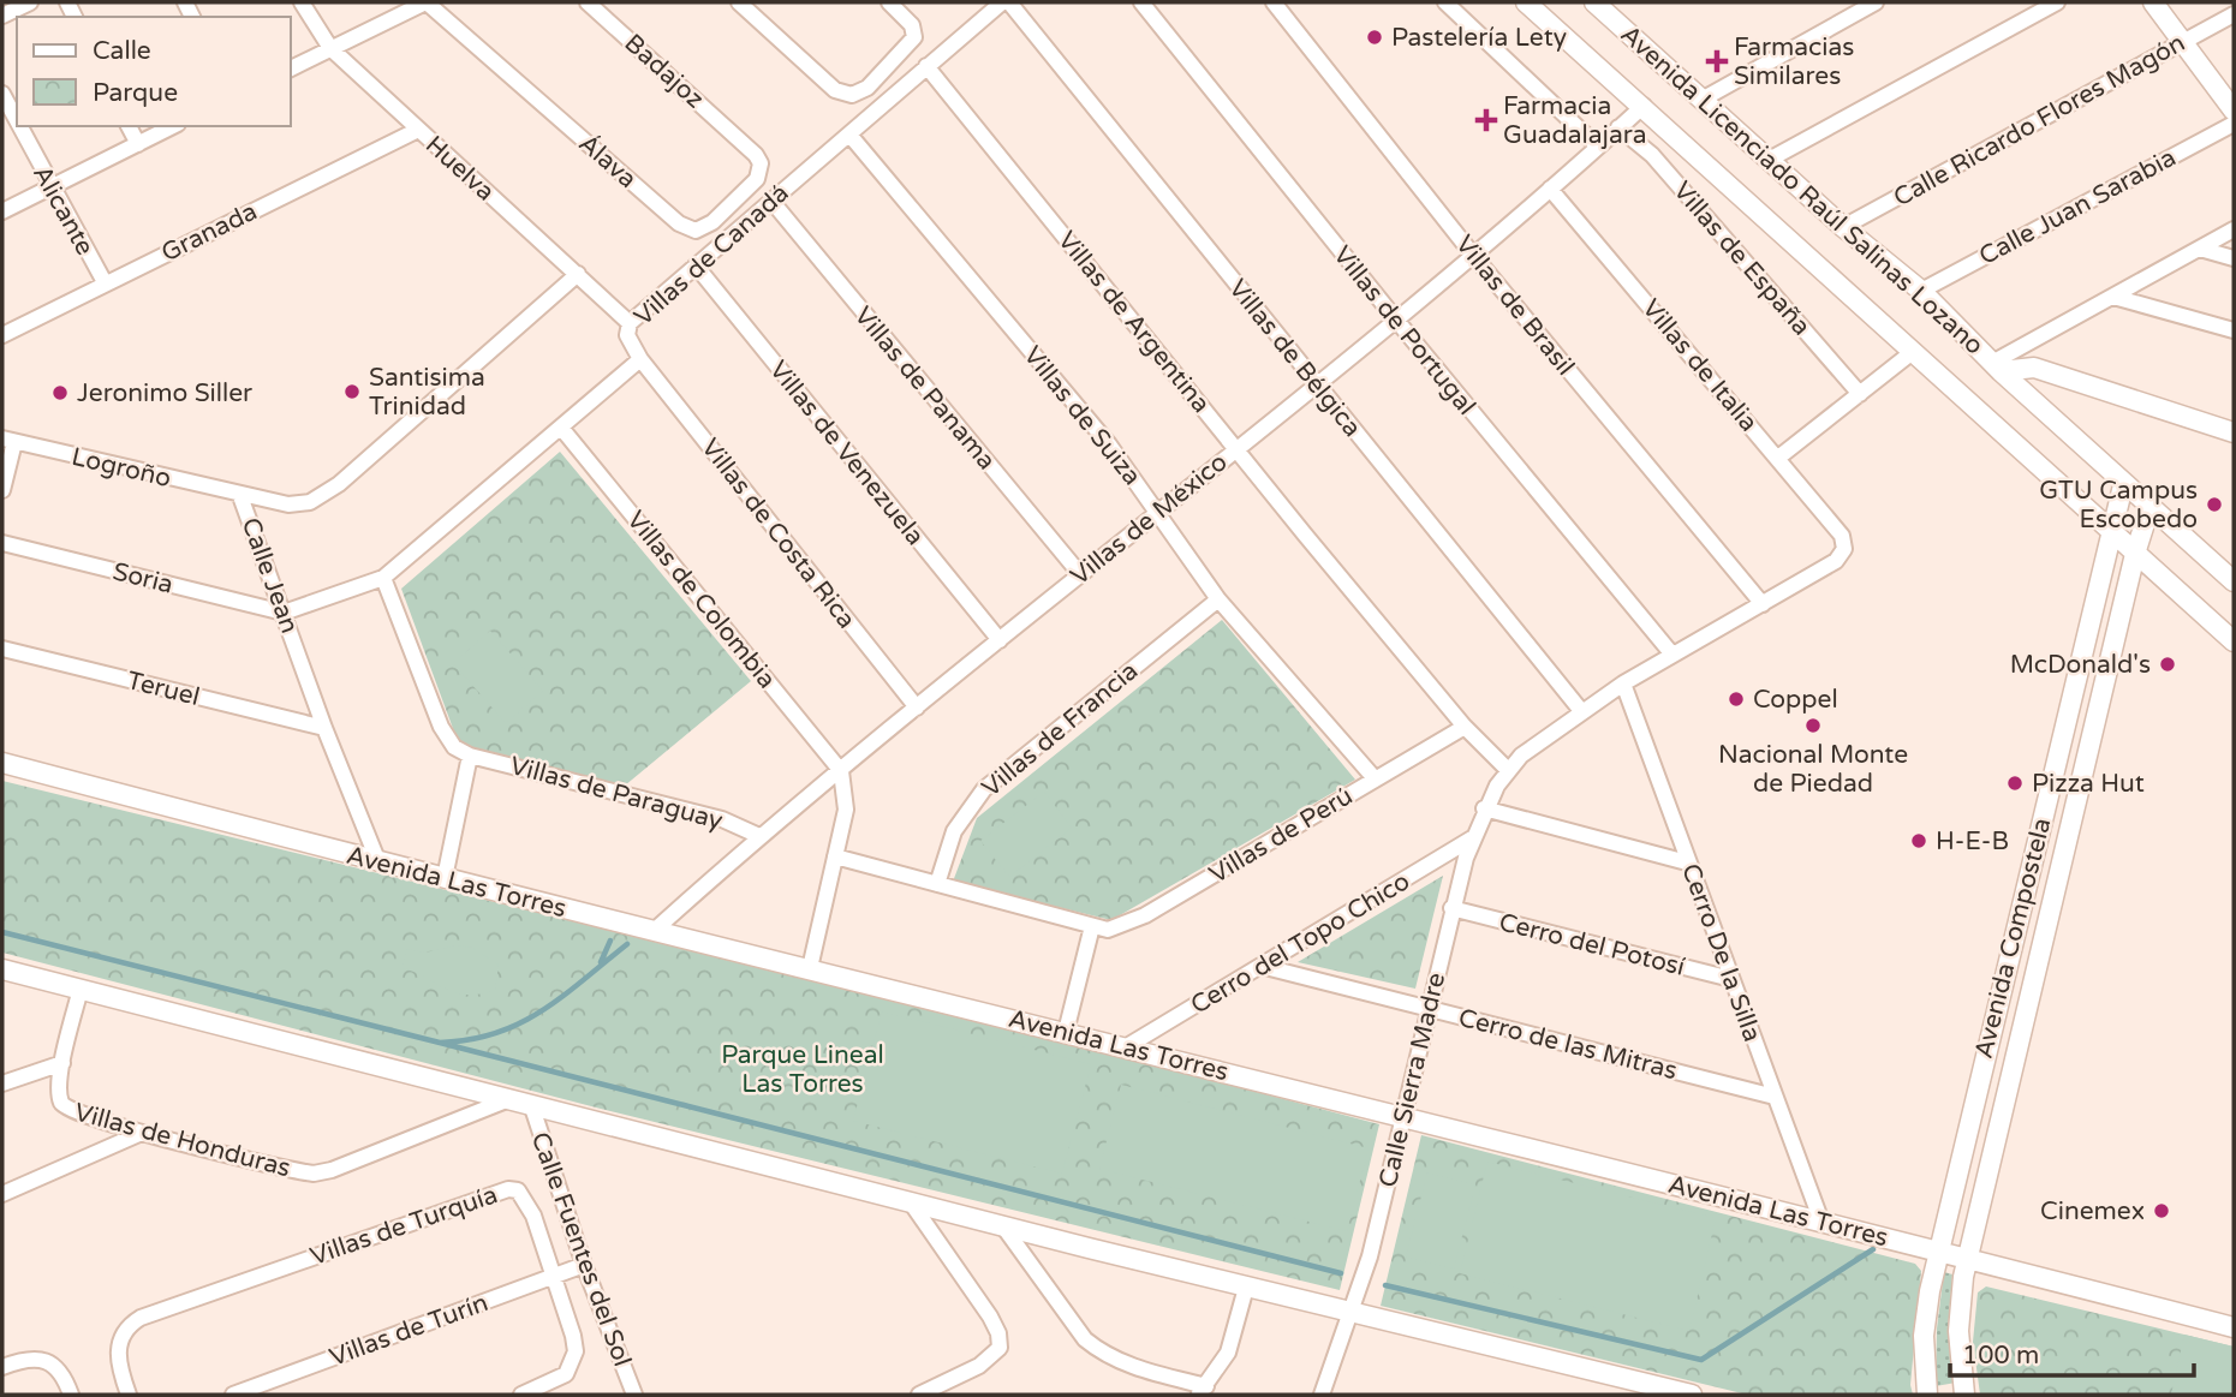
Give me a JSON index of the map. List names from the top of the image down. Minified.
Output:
{"streets":{"street":["Badajoz","Calle Ricardo Flores Magón","Álava","Huelva","Avenida Licenciado Raúl Salinas Lozano","Calle Juan Sarabia","Alicante","Granada","Villas de Canadá","Villas de España","Villas de Brasil","Villas de Argentina","Villas de Portugal","Villas de Bélgica","Villas de Italia","Villas de Panama","Villas de Suiza","Villas de Venezuela","Logroño","Villas de México","Villas de Costa Rica","Calle Jean","Soria","Villas de Colombia","Teruel","Villas de Francia","Villas de Paraguay","Villas de Perú","Avenida Las Torres","Avenida Compostela","Cerro del Topo Chico","Cerro del Potosí","Cerro De la Silla","Cerro de las Mitras","Calle Sierra Madre","Villas de Honduras","Villas de Turquía","Calle Fuentes del Sol","Villas de Turín"]},"crossings":[["Badajoz","Álava"],["Calle Ricardo Flores Magón","Avenida Licenciado Raúl Salinas Lozano"],["Huelva","Granada"],["Huelva","Villas de Canadá"],["Huelva","Calle Jean"],["Avenida Licenciado Raúl Salinas Lozano","Calle Juan Sarabia"],["Avenida Licenciado Raúl Salinas Lozano","Villas de México"],["Avenida Licenciado Raúl Salinas Lozano","Avenida Compostela"],["Alicante","Granada"],["Villas de Canadá","Villas de Argentina"],["Villas de Canadá","Villas de Panama"],["Villas de Canadá","Villas de Suiza"],["Villas de Canadá","Villas de Venezuela"],["Villas de Canadá","Villas de Costa Rica"],["Villas de Canadá","Calle Jean"],["Villas de Canadá","Soria"],["Villas de Canadá","Villas de Colombia"],["Villas de España","Villas de México"],["Villas de Brasil","Villas de Italia"],["Villas de Brasil","Villas de México"],["Villas de Argentina","Villas de México"],["Villas de Argentina","Villas de Perú"],["Villas de Argentina","Calle Sierra Madre"],["Villas de Portugal","Villas de México"],["Villas de Bélgica","Villas de México"],["Villas de Italia","Villas de México"],["Villas de Panama","Villas de México"],["Villas de Suiza","Villas de México"],["Villas de Suiza","Villas de Francia"],["Villas de Suiza","Villas de Perú"],["Villas de Venezuela","Villas de México"],["Logroño","Calle Jean"],["Villas de México","Villas de Costa Rica"],["Villas de México","Villas de Colombia"],["Villas de México","Villas de Paraguay"],["Villas de México","Avenida Las Torres"],["Calle Jean","Soria"],["Calle Jean","Teruel"],["Calle Jean","Avenida Las Torres"],["Villas de Francia","Villas de Perú"],["Avenida Las Torres","Avenida Compostela"],["Avenida Las Torres","Cerro del Topo Chico"],["Avenida Las Torres","Cerro De la Silla"],["Avenida Las Torres","Calle Sierra Madre"],["Cerro del Topo Chico","Cerro de las Mitras"],["Cerro del Topo Chico","Calle Sierra Madre"],["Cerro del Potosí","Cerro De la Silla"],["Cerro del Potosí","Calle Sierra Madre"],["Cerro De la Silla","Cerro de las Mitras"],["Cerro de las Mitras","Calle Sierra Madre"],["Villas de Turquía","Villas de Turín"],["Calle Fuentes del Sol","Villas de Turín"]],"parks":["Parque Lineal Las Torres"],"places":{"other":["Pastelería Lety","Santisima Trinidad","Jeronimo Siller","GTU Campus Escobedo","McDonald's","Coppel","Nacional Monte de Piedad","Pizza Hut","H-E-B","Cinemex"],"health":["Farmacias Similares","Farmacia Guadalajara"]},"legend":["Calle","Parque"],"scale_bar":"100 m"}
